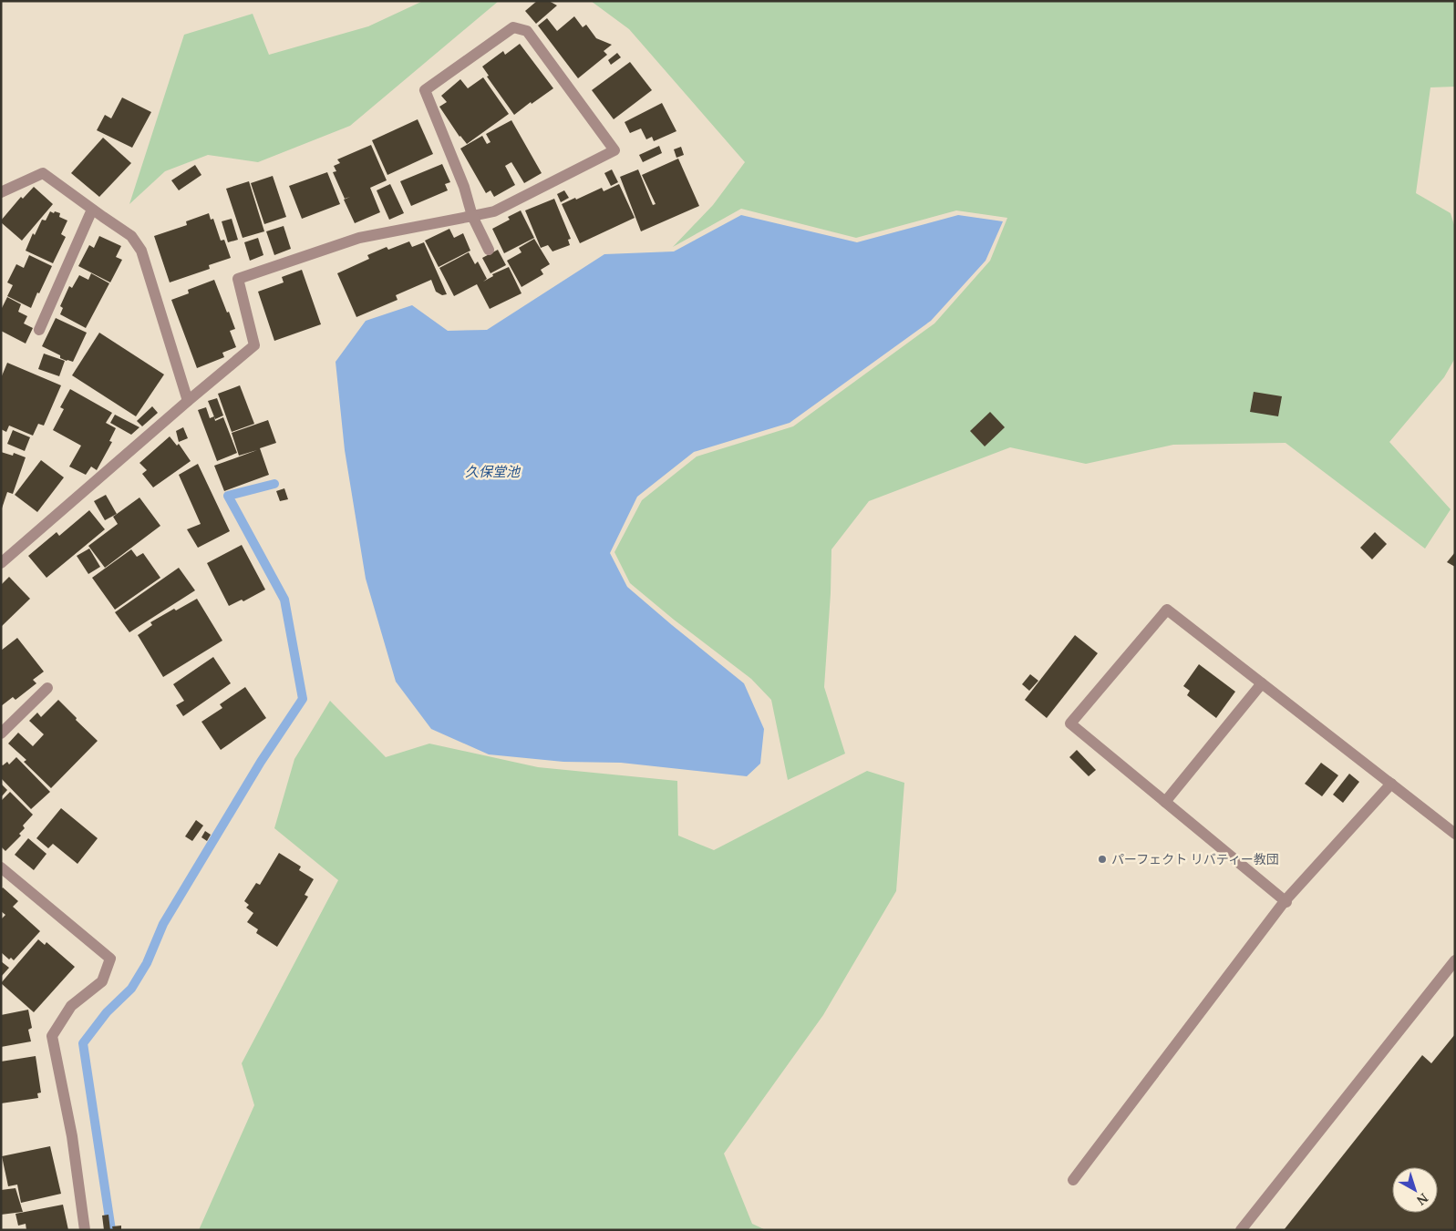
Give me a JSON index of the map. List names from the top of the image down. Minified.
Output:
{"water":["久保堂池"],"places":["パーフェクト リバティー教団"],"north":"bottom right"}
